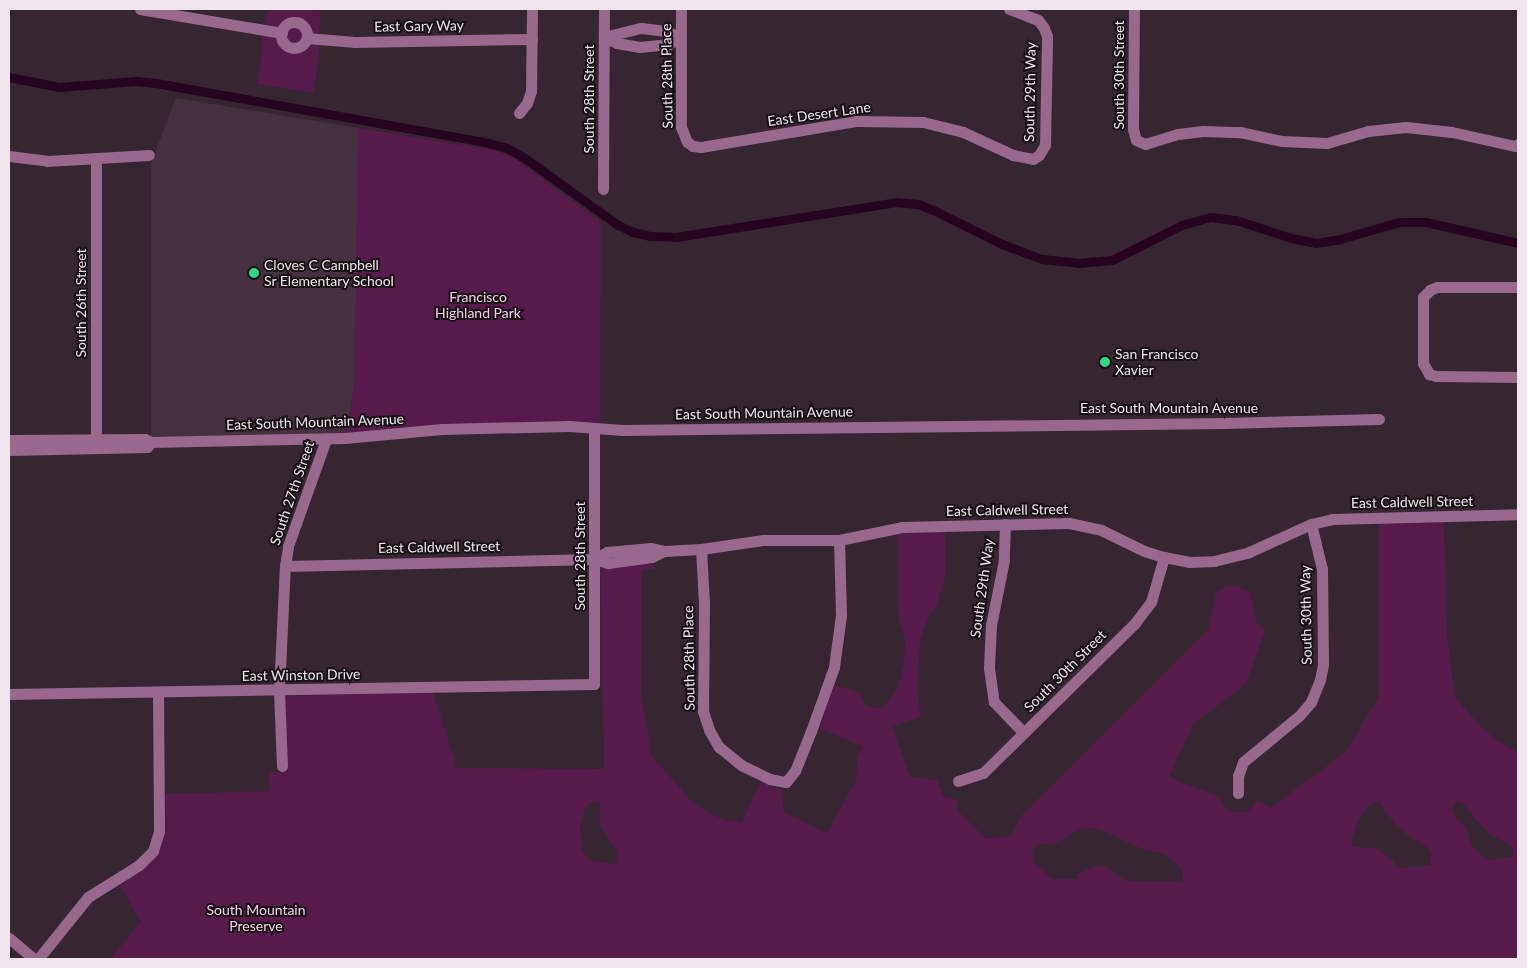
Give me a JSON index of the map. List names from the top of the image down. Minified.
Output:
{"streets":{"street":["East Gary Way","South 30th Street","South 28th Place","South 29th Way","South 28th Street","East Desert Lane","South 26th Street","East South Mountain Avenue","South 27th Street","East Caldwell Street","South 30th Way","East Winston Drive"]},"crossings":[["South 30th Street","South 29th Way"],["South 30th Street","East Caldwell Street"],["South 28th Place","East Desert Lane"],["South 28th Place","East Caldwell Street"],["South 29th Way","East Desert Lane"],["South 29th Way","East Caldwell Street"],["South 28th Street","East South Mountain Avenue"],["South 28th Street","East Caldwell Street"],["South 28th Street","East Winston Drive"],["South 26th Street","East South Mountain Avenue"],["East South Mountain Avenue","South 27th Street"],["South 27th Street","East Caldwell Street"],["South 27th Street","East Winston Drive"],["East Caldwell Street","South 30th Way"]],"parks":["Francisco Highland Park","South Mountain Preserve"],"places":["Cloves C Campbell Sr Elementary School","San Francisco Xavier"]}
